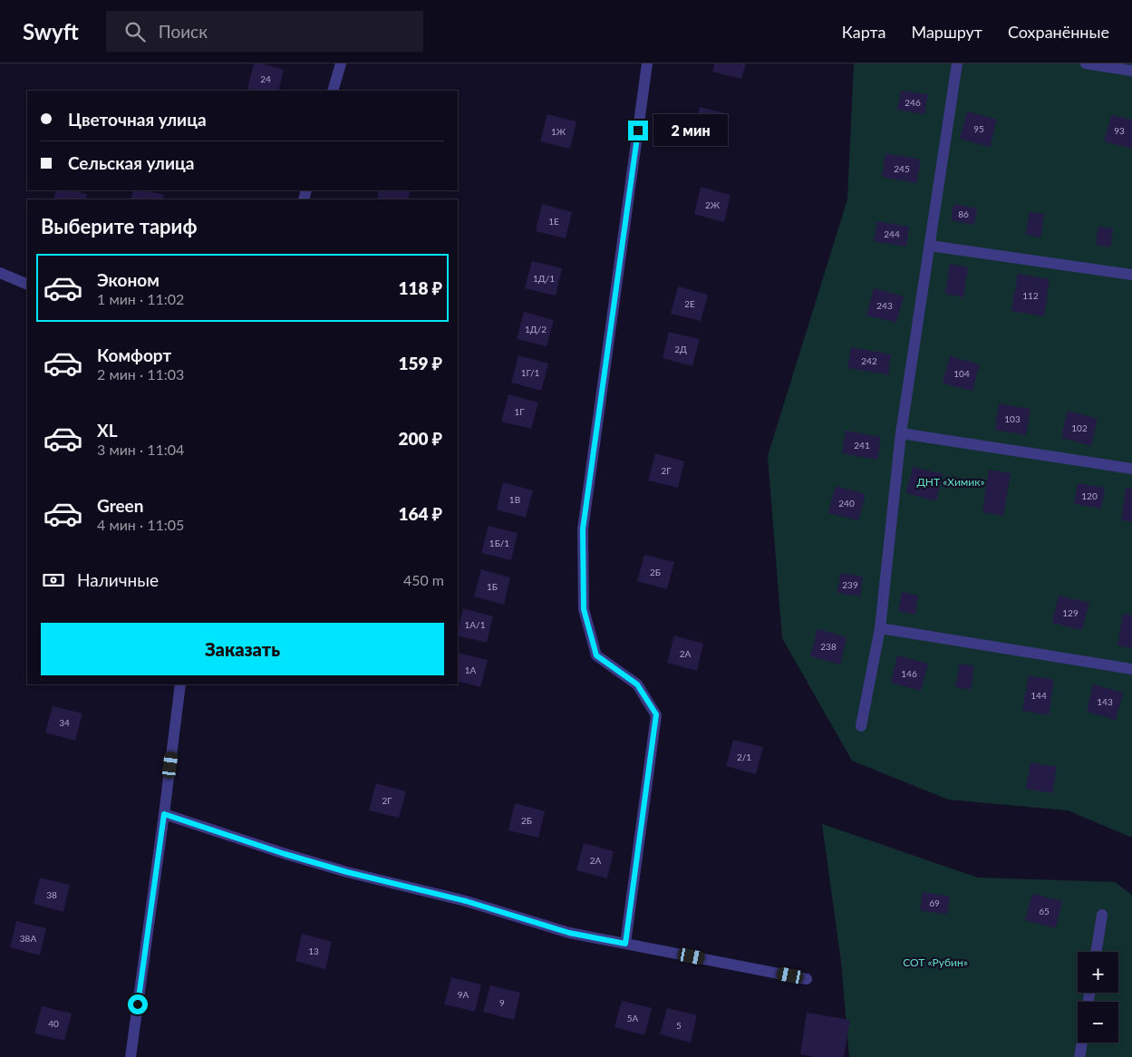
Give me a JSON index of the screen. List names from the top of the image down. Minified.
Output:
{"parks":["ДНТ «Химик»","СОТ «Рубин»"],"house_numbers":["24","246","95","93","1Ж","245","2Ж","86","1Е","244","1Д/1","112","2Е","243","1Д/2","2Д","242","1Г/1","104","1Г","103","102","241","2Г","120","1В","240","1Б/1","2Б","239","1Б","129","1А/1","238","2А","1А","146","144","143","34","2/1","2Г","2Б","2А","38","69","65","38А","13","9А","9","5А","40","5"],"page":{"header":"Swyft","search":"Поиск","nav":["Карта","Маршрут","Сохранённые"],"banner":["Цветочная улица","Сельская улица"],"bubble":"2 мин","heading":"Выберите тариф","list":[{"name":"Эконом","note":"1 мин · 11:02","value":"118 ₽"},{"name":"Комфорт","note":"2 мин · 11:03","value":"159 ₽"},{"name":"XL","note":"3 мин · 11:04","value":"200 ₽"},{"name":"Green","note":"4 мин · 11:05","value":"164 ₽"}],"pay":["Наличные","450 m"],"buttons":"Заказать","map_buttons":["+","−"]}}
